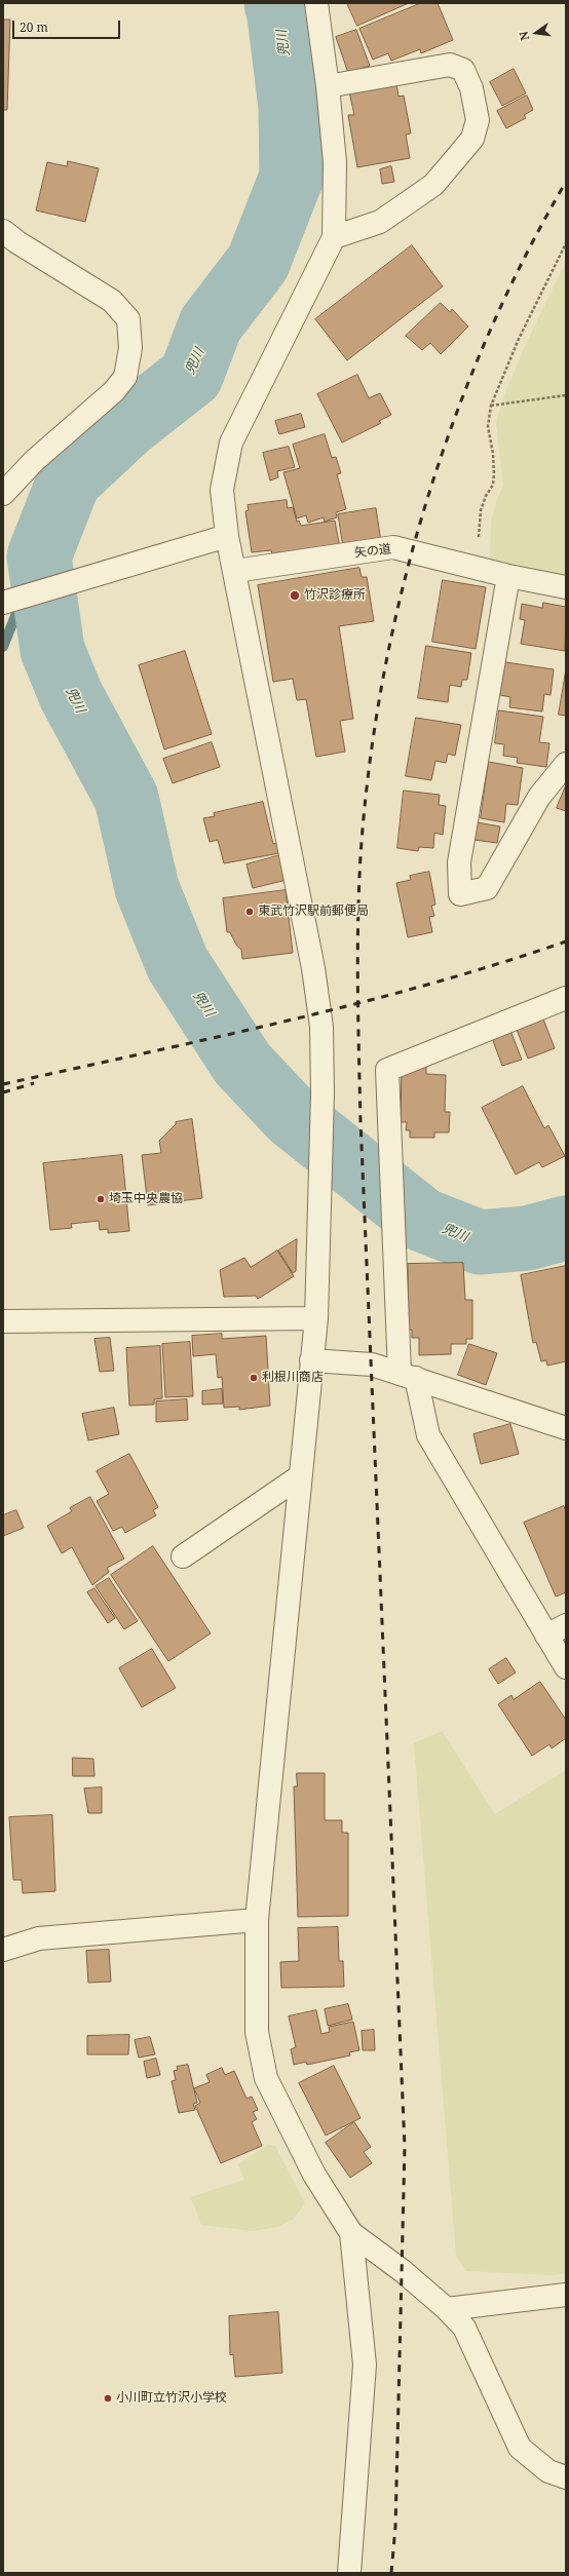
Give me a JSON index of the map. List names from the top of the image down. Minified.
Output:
{"streets":{"street":["矢の道"]},"water":["兜川"],"places":["竹沢診療所","東武竹沢駅前郵便局","埼玉中央農協","利根川商店","小川町立竹沢小学校"],"scale_bar":"20 m","north":"left"}
